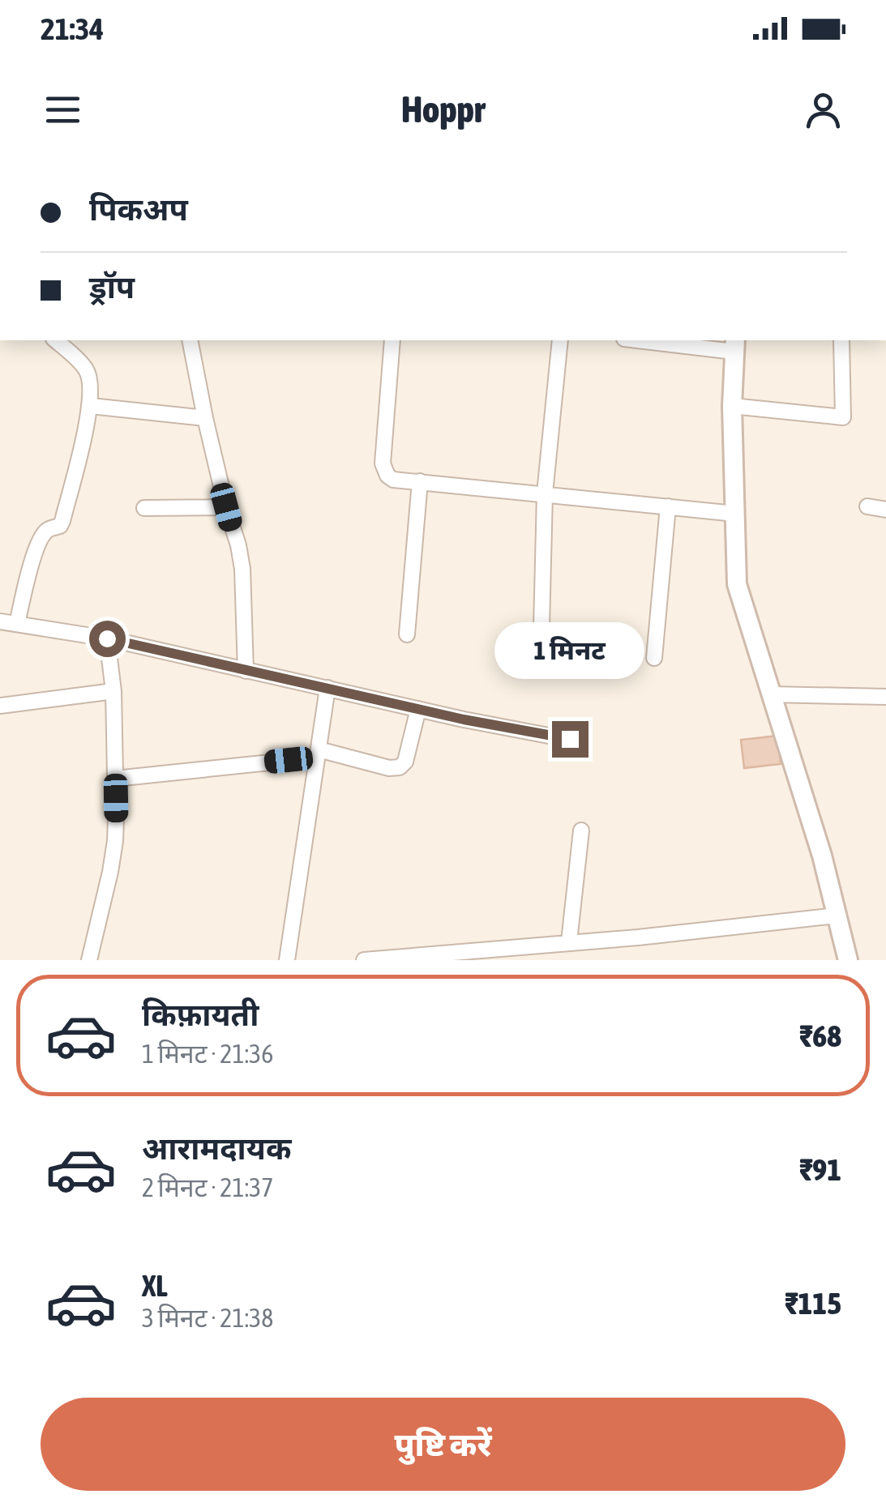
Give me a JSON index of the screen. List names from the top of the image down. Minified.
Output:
{"page":{"status":"21:34","header":"Hoppr","banner":["पिकअप","ड्रॉप"],"bubble":"1 मिनट","list":[{"name":"किफ़ायती","note":"1 मिनट · 21:36","value":"₹68"},{"name":"आरामदायक","note":"2 मिनट · 21:37","value":"₹91"},{"name":"XL","note":"3 मिनट · 21:38","value":"₹115"}],"buttons":"पुष्टि करें"}}
